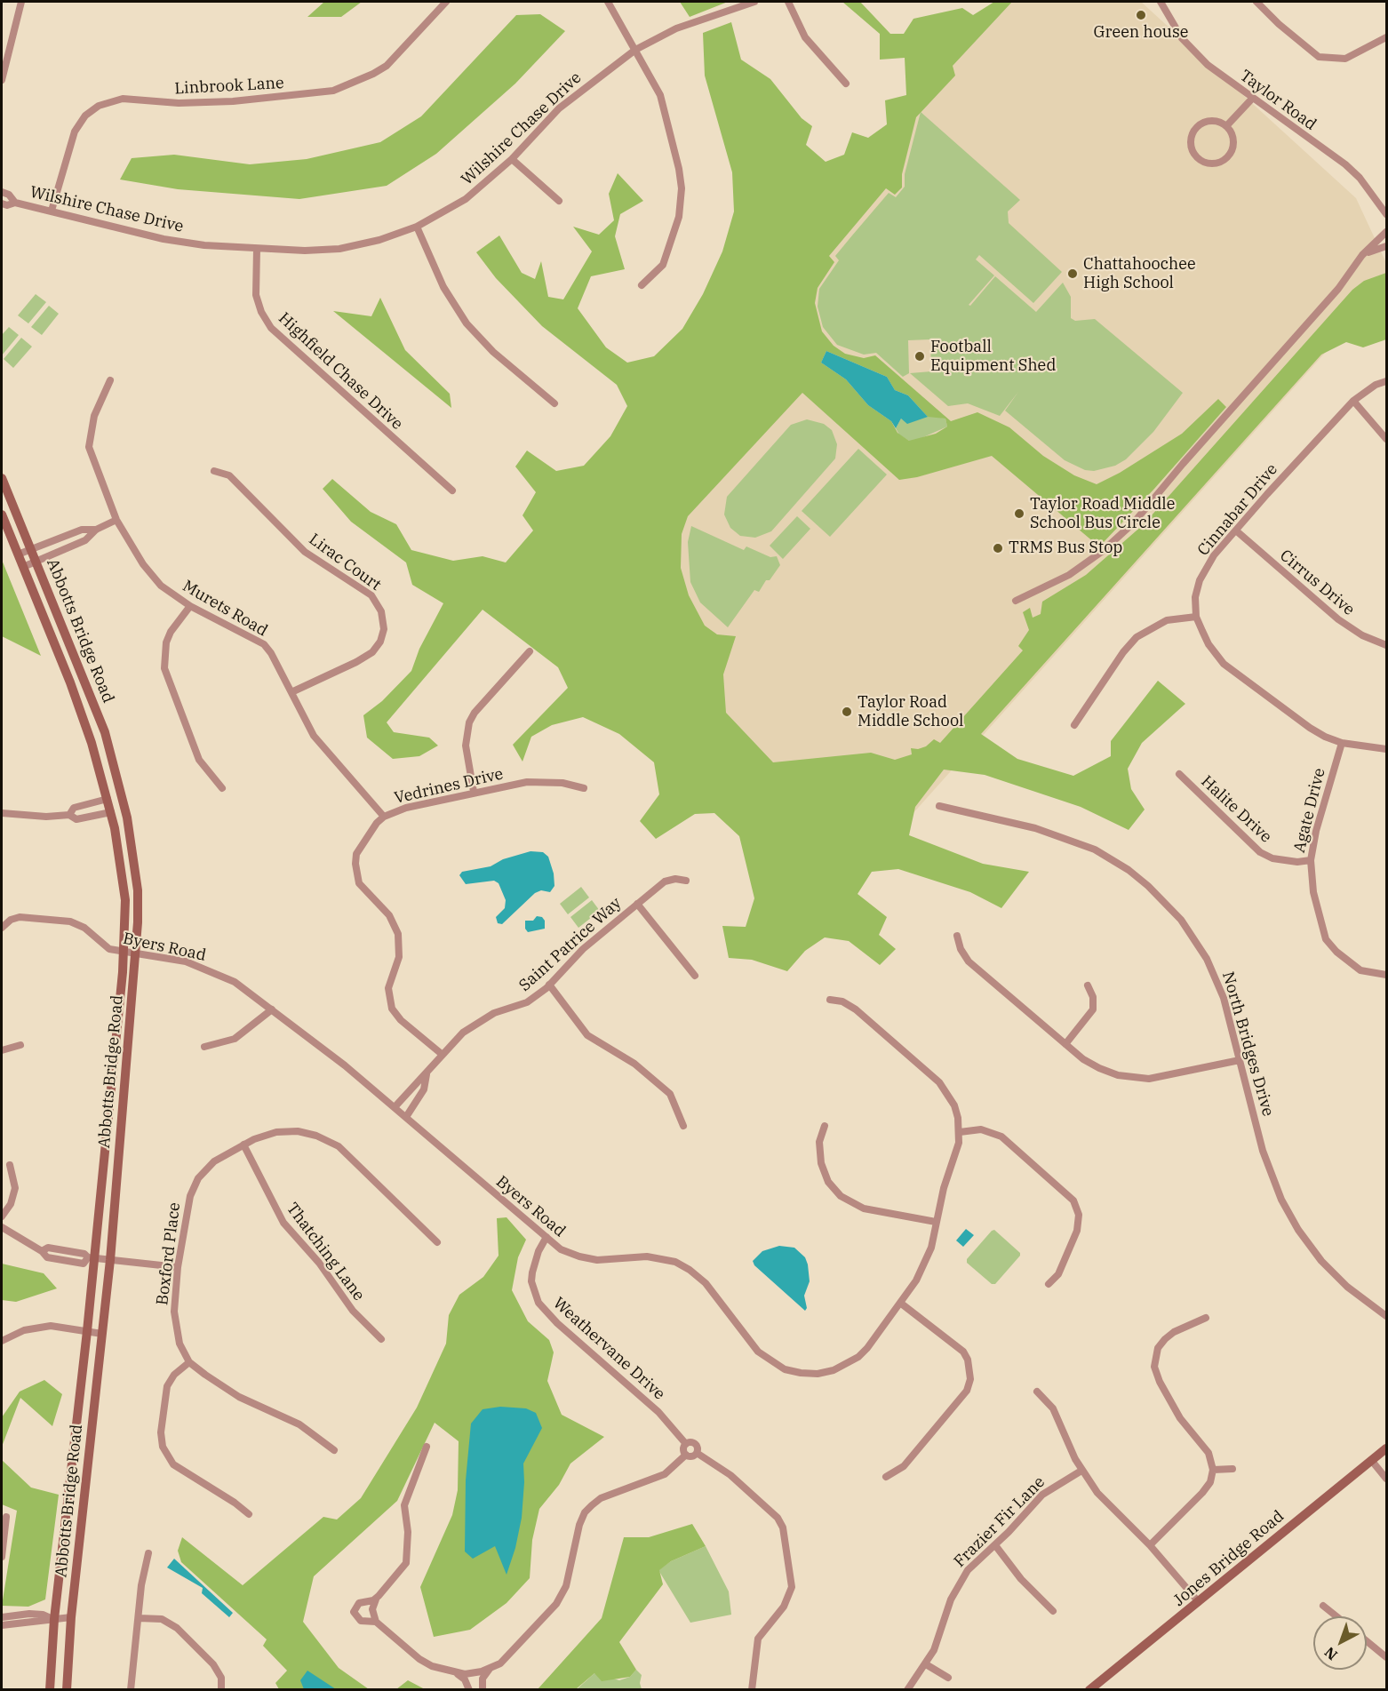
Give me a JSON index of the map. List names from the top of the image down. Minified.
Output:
{"streets":{"main road":["Abbotts Bridge Road","Jones Bridge Road"],"street":["Linbrook Lane","Taylor Road","Wilshire Chase Drive","Highfield Chase Drive","Cinnabar Drive","Lirac Court","Cirrus Drive","Murets Road","Vedrines Drive","Halite Drive","Agate Drive","Saint Patrice Way","Byers Road","North Bridges Drive","Thatching Lane","Boxford Place","Weathervane Drive","Frazier Fir Lane"]},"crossings":[["Linbrook Lane","Wilshire Chase Drive"],["Wilshire Chase Drive","Highfield Chase Drive"],["Cinnabar Drive","Cirrus Drive"],["Cinnabar Drive","Agate Drive"],["Lirac Court","Murets Road"],["Murets Road","Vedrines Drive"],["Abbotts Bridge Road","Byers Road"],["Vedrines Drive","Saint Patrice Way"],["Halite Drive","Agate Drive"],["Saint Patrice Way","Byers Road"],["Byers Road","Weathervane Drive"],["Thatching Lane","Boxford Place"]],"places":["Green house","Chattahoochee High School","Football Equipment Shed","Taylor Road Middle School Bus Circle","TRMS Bus Stop","Taylor Road Middle School"],"north":"bottom left"}
